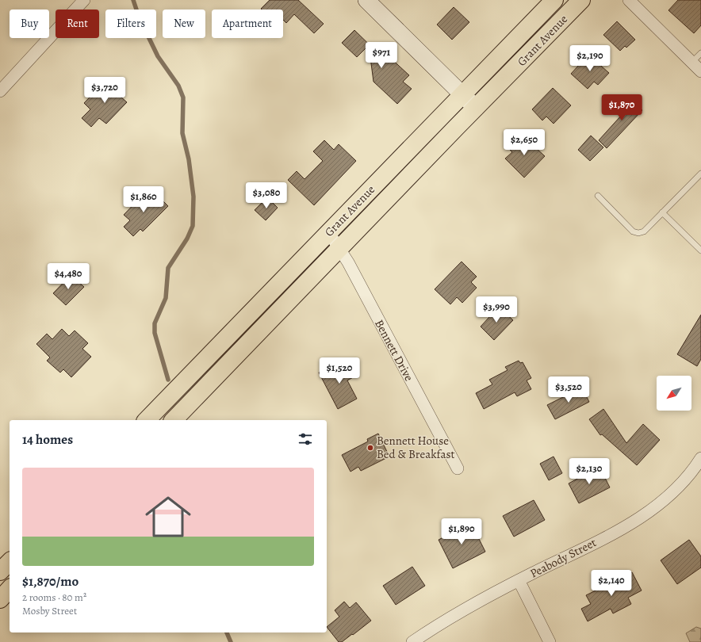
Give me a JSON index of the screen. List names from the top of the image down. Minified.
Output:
{"streets":{"main road":["Grant Avenue"],"street":["Bennett Drive","Peabody Street"]},"crossings":[["Grant Avenue","Bennett Drive"]],"places":["Bennett House Bed & Breakfast"],"north":"bottom left","page":{"chip":["Buy","Rent","Filters","New","Apartment"],"price":["$971","$2,190","$3,720","$1,870","$2,650","$3,080","$1,860","$4,480","$3,990","$1,520","$3,520","$2,130","$1,890","$2,140"],"heading":"14 homes","list":[{"name":"$1,870/mo","note":"2 rooms · 80 m² · Mosby Street"}]}}
